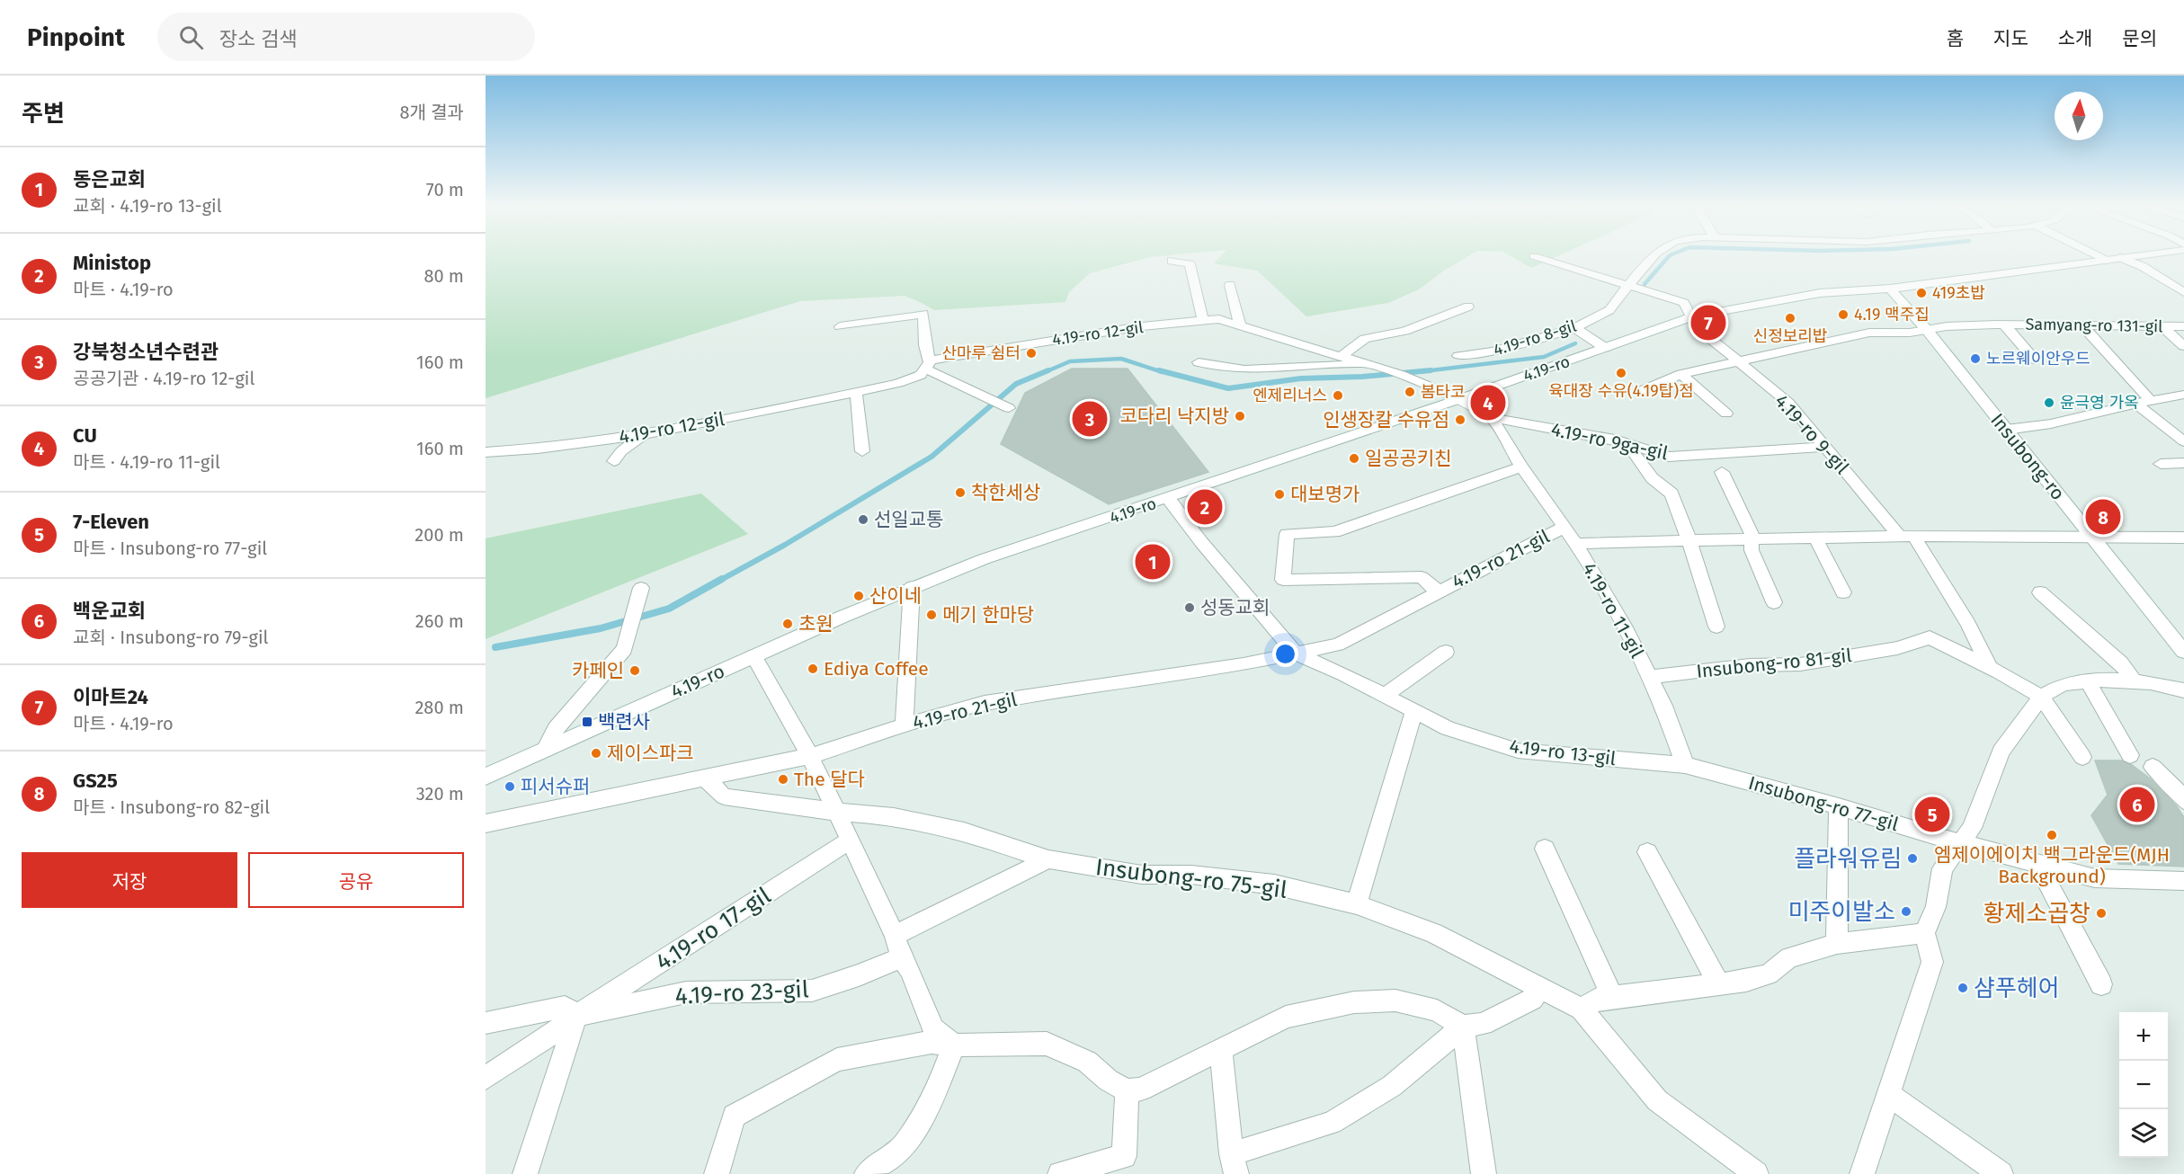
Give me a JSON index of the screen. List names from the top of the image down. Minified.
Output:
{"streets":{"street":["Samyang-ro 131-gil","4.19-ro 12-gil","4.19-ro 8-gil","4.19-ro","4.19-ro 9-gil","4.19-ro 9ga-gil","Insubong-ro","4.19-ro 21-gil","4.19-ro 11-gil","Insubong-ro 81-gil","4.19-ro 13-gil","Insubong-ro 77-gil","Insubong-ro 75-gil","4.19-ro 17-gil","4.19-ro 23-gil"]},"crossings":[["Samyang-ro 131-gil","4.19-ro 9-gil"],["Samyang-ro 131-gil","Insubong-ro"],["4.19-ro 12-gil","4.19-ro"],["4.19-ro 12-gil","4.19-ro 11-gil"],["4.19-ro","4.19-ro 9-gil"],["4.19-ro","Insubong-ro"],["4.19-ro","4.19-ro 11-gil"],["4.19-ro","4.19-ro 13-gil"],["4.19-ro 9-gil","4.19-ro 9ga-gil"],["4.19-ro 9-gil","Insubong-ro 81-gil"],["4.19-ro 9ga-gil","4.19-ro 11-gil"],["4.19-ro 21-gil","4.19-ro 11-gil"],["4.19-ro 21-gil","4.19-ro 13-gil"],["4.19-ro 11-gil","Insubong-ro 81-gil"],["4.19-ro 11-gil","4.19-ro 13-gil"],["4.19-ro 11-gil","Insubong-ro 77-gil"],["4.19-ro 13-gil","Insubong-ro 77-gil"],["4.19-ro 17-gil","4.19-ro 23-gil"]],"places":{"other":["419초밥","4.19 맥주집","신정보리밥","산마루 쉼터","노르웨이안우드","육대장 수유(4.19탑)점","봄타코","엔제리너스","윤극영 가옥","코다리 낙지방","인생장칼 수유점","일공공키친","착한세상","대보명가","선일교통","산이네","성동교회","메기 한마당","초원","Ediya Coffee","카페인","제이스파크","The 달다","피서슈퍼","엠제이에이치 백그라운드(MJH Background)","플라워유림","미주이발소","황제소곱창","샴푸헤어"],"transit":["백련사"]},"north":"top","page":{"header":"Pinpoint","search":"장소 검색","nav":["홈","지도","소개","문의"],"heading":["주변","8개 결과"],"list":[{"mark":"1","name":"동은교회","note":"교회 · 4.19-ro 13-gil","value":"70 m"},{"mark":"2","name":"Ministop","note":"마트 · 4.19-ro","value":"80 m"},{"mark":"3","name":"강북청소년수련관","note":"공공기관 · 4.19-ro 12-gil","value":"160 m"},{"mark":"4","name":"CU","note":"마트 · 4.19-ro 11-gil","value":"160 m"},{"mark":"5","name":"7-Eleven","note":"마트 · Insubong-ro 77-gil","value":"200 m"},{"mark":"6","name":"백운교회","note":"교회 · Insubong-ro 79-gil","value":"260 m"},{"mark":"7","name":"이마트24","note":"마트 · 4.19-ro","value":"280 m"},{"mark":"8","name":"GS25","note":"마트 · Insubong-ro 82-gil","value":"320 m"}],"pins":["7","4","3","2","8","1","6","5"],"buttons":["저장","공유"],"map_buttons":["+","−"]}}
